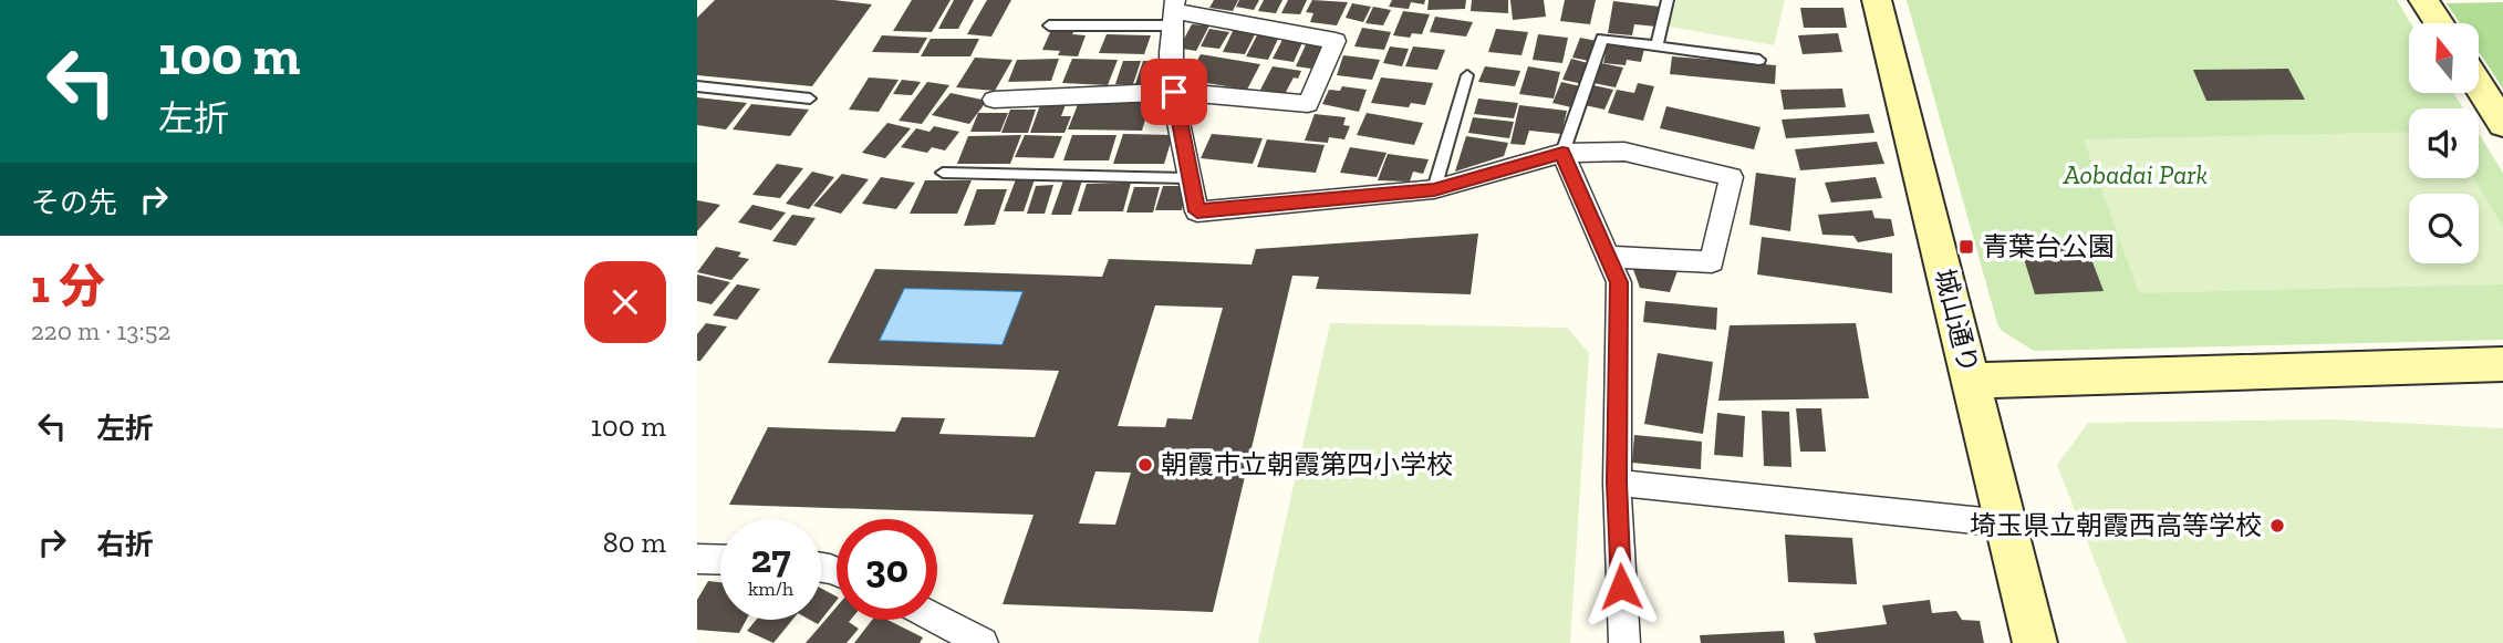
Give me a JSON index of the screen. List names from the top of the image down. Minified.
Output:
{"streets":{"street":["城山通り"]},"parks":["Aobadai Park"],"places":{"transit":["青葉台公園"],"other":["朝霞市立朝霞第四小学校","埼玉県立朝霞西高等学校"]},"north":"top","page":{"turn":["100 m","左折"],"then":"その先","heading":["1 分","220 m · 13:52"],"list":[{"name":"左折","value":"100 m"},{"name":"右折","value":"80 m"}],"speed":"27 km/h","limit":"30"}}
